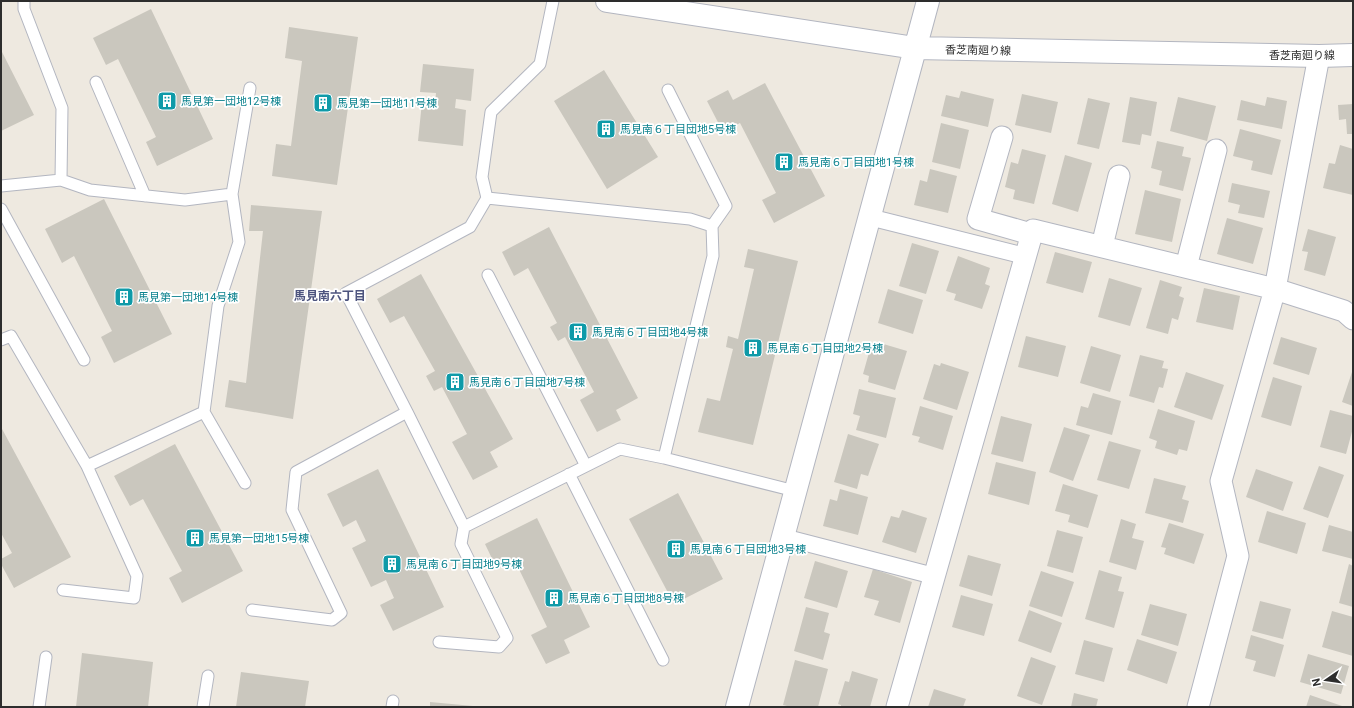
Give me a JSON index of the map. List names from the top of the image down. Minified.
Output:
{"streets":{"street":["香芝南廻り線"]},"districts":["馬見南六丁目"],"places":{"building":["馬見第一団地12号棟","馬見第一団地11号棟","馬見南６丁目団地5号棟","馬見南６丁目団地1号棟","馬見第一団地14号棟","馬見南６丁目団地4号棟","馬見南６丁目団地2号棟","馬見南６丁目団地7号棟","馬見第一団地15号棟","馬見南６丁目団地3号棟","馬見南６丁目団地9号棟","馬見南６丁目団地8号棟"]},"north":"left"}
